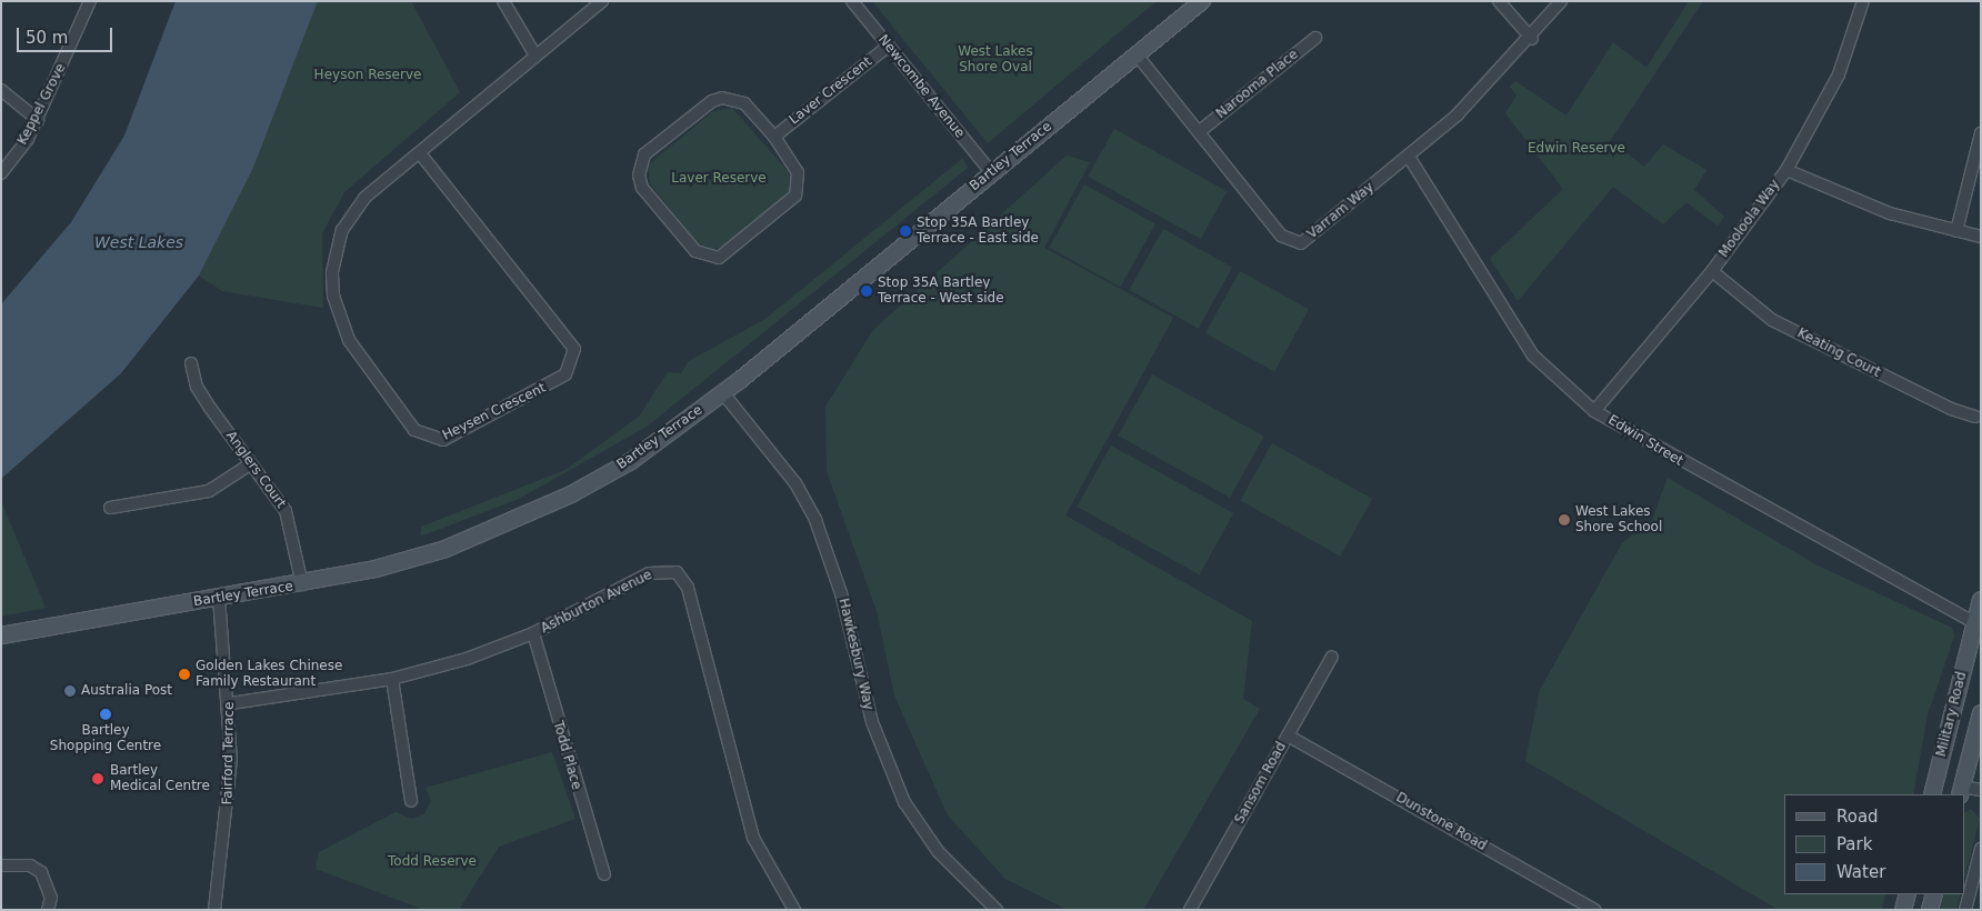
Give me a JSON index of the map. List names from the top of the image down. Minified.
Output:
{"streets":{"street":["Narooma Place","Newcombe Avenue","Laver Crescent","Keppel Grove","Bartley Terrace","Varram Way","Mooloola Way","Keating Court","Heysen Crescent","Edwin Street","Anglers Court","Ashburton Avenue","Hawkesbury Way","Military Road","Fairford Terrace","Todd Place","Sansom Road","Dunstone Road"]},"crossings":[["Narooma Place","Varram Way"],["Newcombe Avenue","Laver Crescent"],["Newcombe Avenue","Bartley Terrace"],["Bartley Terrace","Varram Way"],["Bartley Terrace","Anglers Court"],["Bartley Terrace","Hawkesbury Way"],["Bartley Terrace","Fairford Terrace"],["Varram Way","Edwin Street"],["Mooloola Way","Keating Court"],["Mooloola Way","Edwin Street"],["Edwin Street","Military Road"],["Ashburton Avenue","Fairford Terrace"],["Ashburton Avenue","Todd Place"],["Sansom Road","Dunstone Road"]],"water":["West Lakes"],"parks":["West Lakes Shore Oval","Heyson Reserve","Edwin Reserve","Laver Reserve","Todd Reserve"],"places":["Stop 35A Bartley Terrace - East side","Stop 35A Bartley Terrace - West side","West Lakes Shore School","Golden Lakes Chinese Family Restaurant","Australia Post","Bartley Shopping Centre","Bartley Medical Centre"],"legend":["Road","Park","Water"],"scale_bar":"50 m"}
